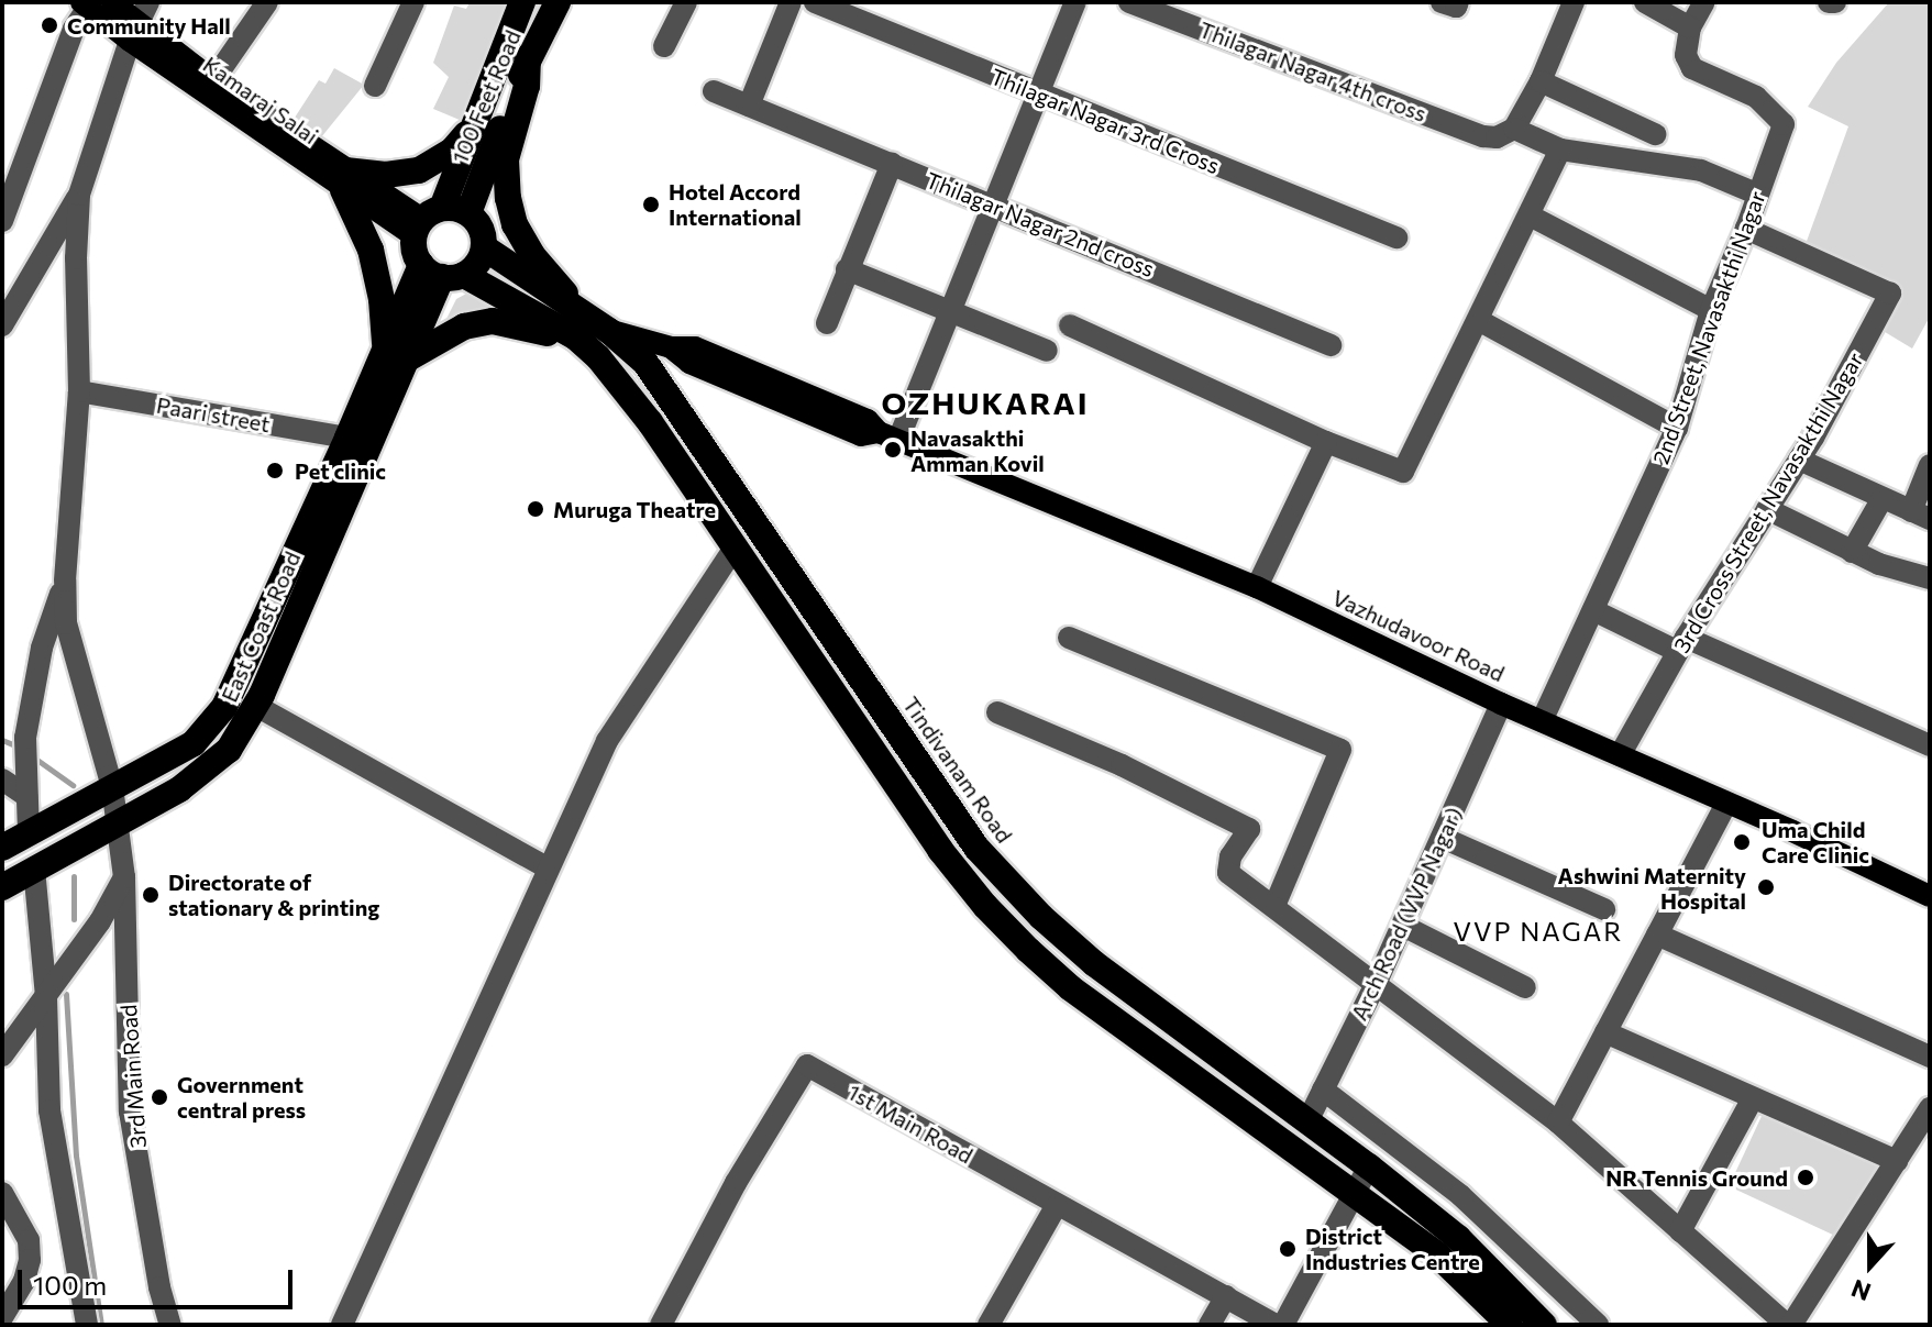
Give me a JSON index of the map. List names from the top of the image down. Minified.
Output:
{"streets":{"highway":["100 Feet Road","East Coast Road","Tindivanam Road"],"main road":["Kamaraj Salai","Vazhudavoor Road"],"street":["Thilagar Nagar 4th cross","Thilagar Nagar 3rd Cross","Thilagar Nagar 2nd cross","2nd Street, Navasakthi Nagar","Paari street","3rd Cross Street, Navasakthi Nagar","Arch Road (VVP Nagar)","3rd Main Road","1st Main Road"]},"crossings":[["Thilagar Nagar 4th cross","2nd Street, Navasakthi Nagar"],["100 Feet Road","Kamaraj Salai"],["2nd Street, Navasakthi Nagar","3rd Cross Street, Navasakthi Nagar"],["2nd Street, Navasakthi Nagar","Vazhudavoor Road"],["Paari street","East Coast Road"],["3rd Cross Street, Navasakthi Nagar","Vazhudavoor Road"],["East Coast Road","Tindivanam Road"],["East Coast Road","3rd Main Road"],["Vazhudavoor Road","Tindivanam Road"],["Vazhudavoor Road","Arch Road (VVP Nagar)"],["Tindivanam Road","Arch Road (VVP Nagar)"]],"districts":["OZHUKARAI","VVP NAGAR"],"places":["Community Hall","Hotel Accord International","Navasakthi Amman Kovil","Pet clinic","Muruga Theatre","Uma Child Care Clinic","Ashwini Maternity Hospital","Directorate of stationary & printing","Government central press","NR Tennis Ground","District Industries Centre"],"scale_bar":"100 m","north":"bottom"}
